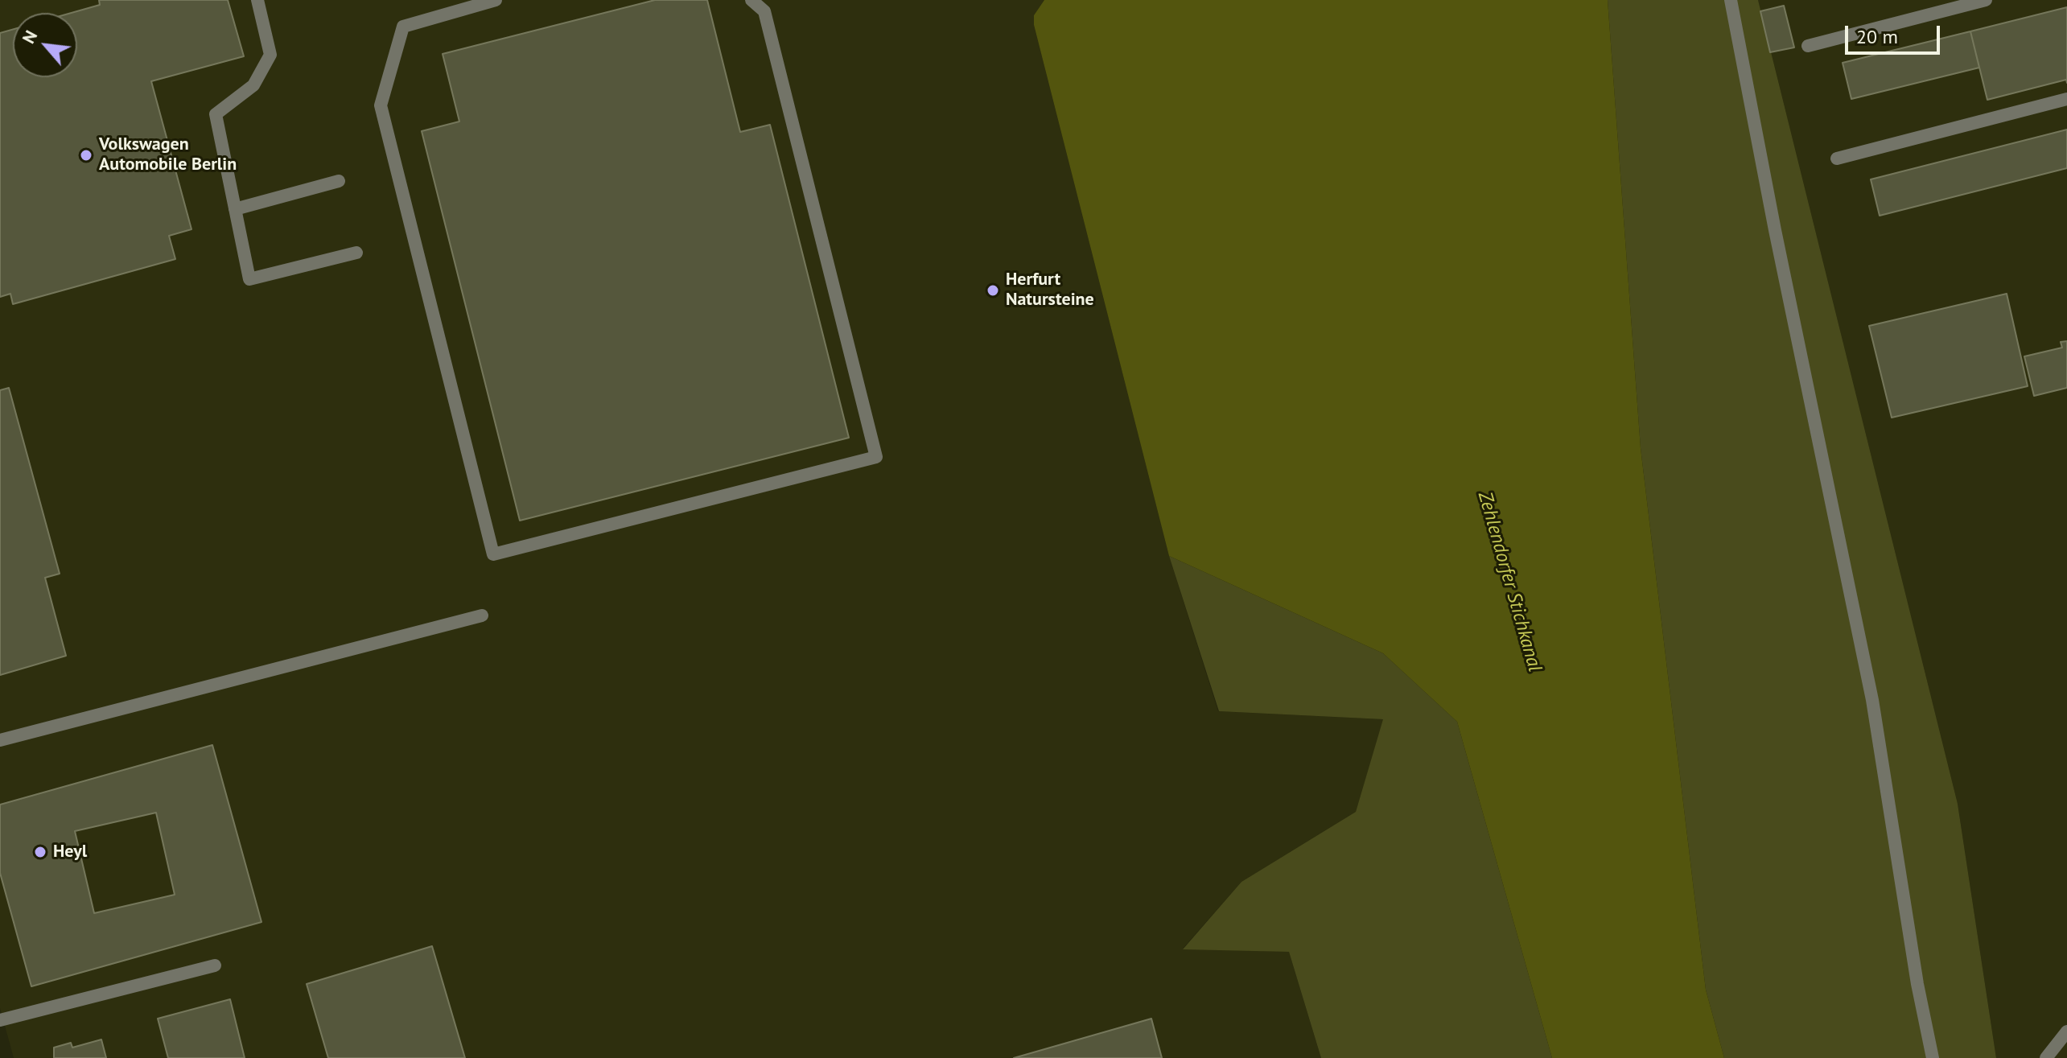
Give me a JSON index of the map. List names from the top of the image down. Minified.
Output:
{"water":["Zehlendorfer Stichkanal"],"places":["Volkswagen Automobile Berlin","Herfurt Natursteine","Heyl"],"scale_bar":"20 m","north":"top left"}
